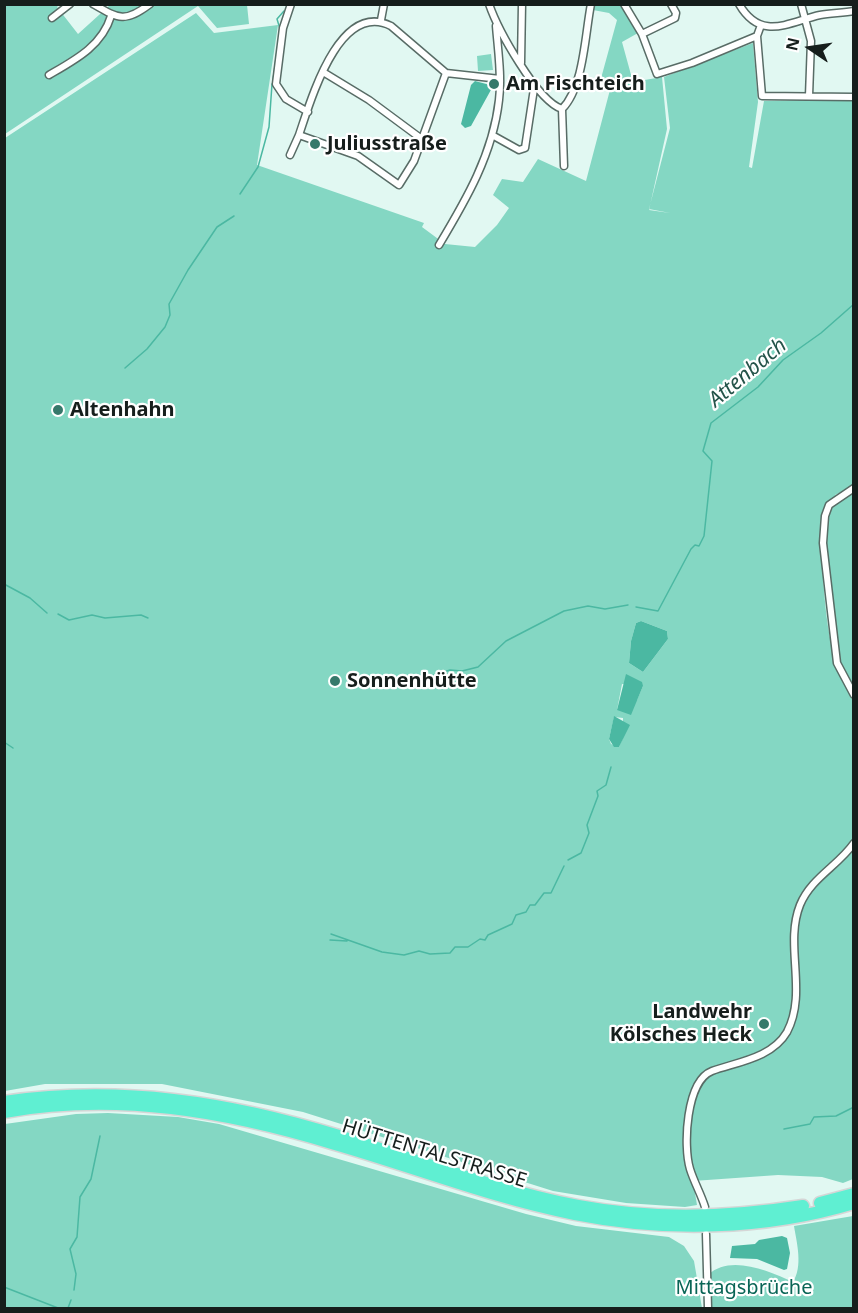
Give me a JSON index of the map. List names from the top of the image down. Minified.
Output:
{"streets":{"highway":["HÜTTENTALSTRASSE"]},"water":["Attenbach"],"parks":["Mittagsbrüche"],"places":["Am Fischteich","Juliusstraße","Altenhahn","Sonnenhütte","Landwehr Kölsches Heck"],"north":"left"}
